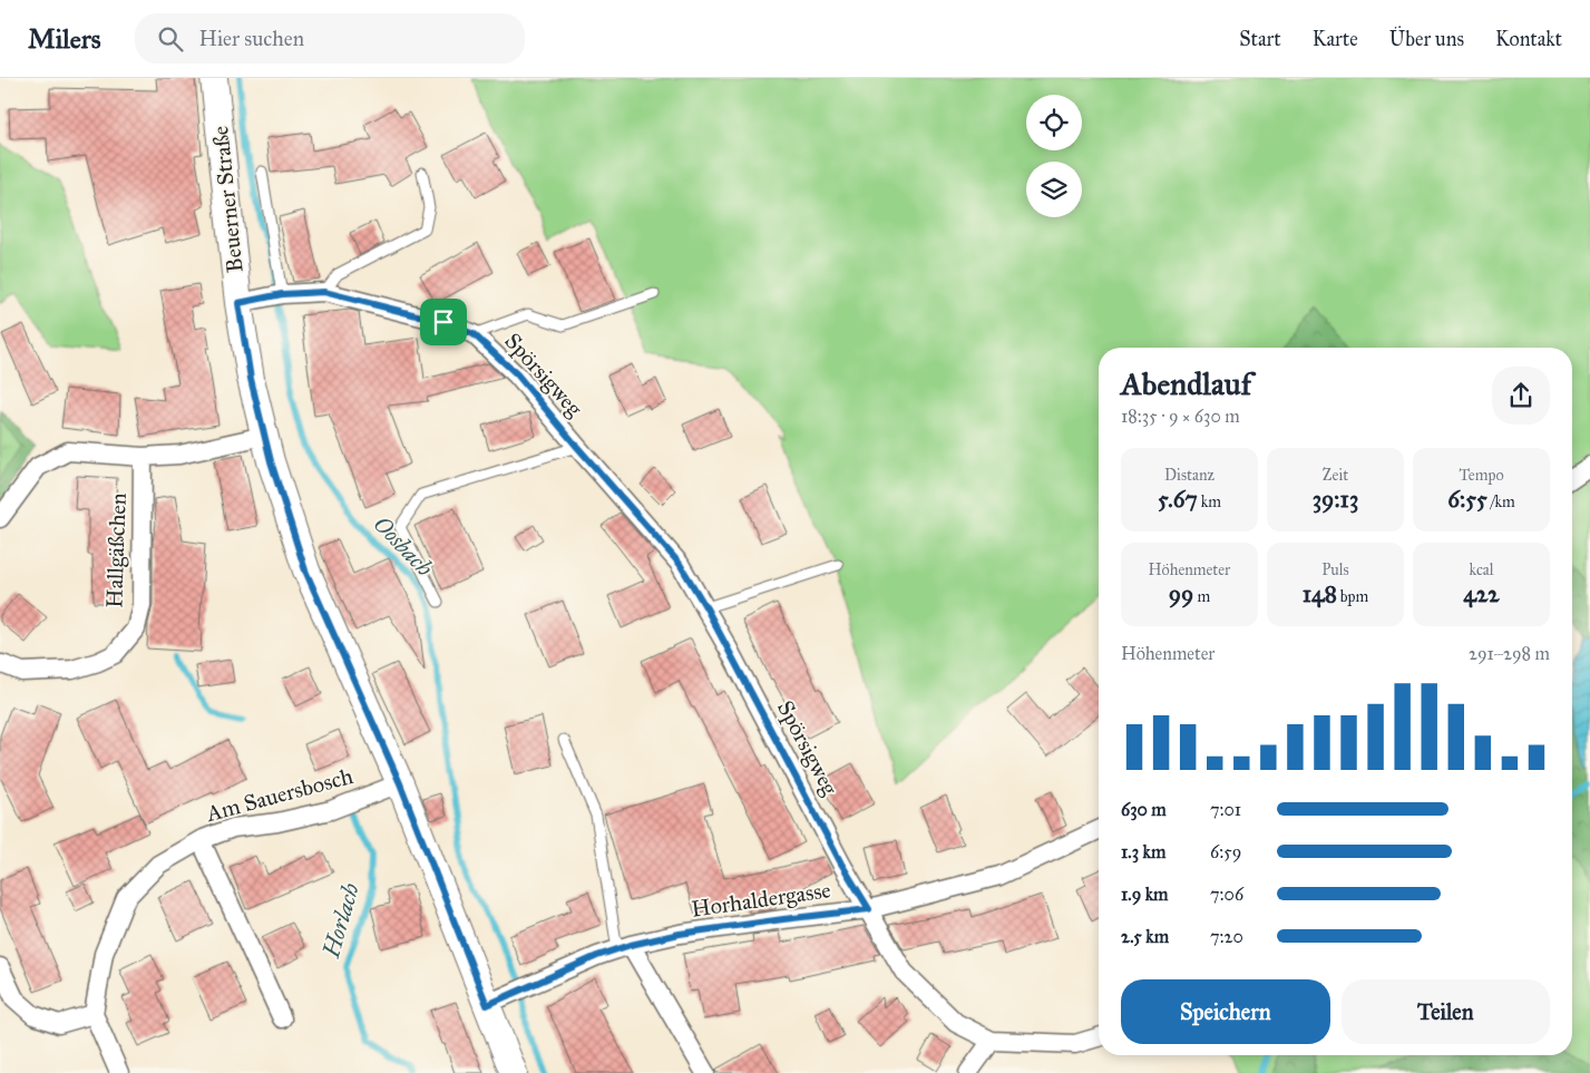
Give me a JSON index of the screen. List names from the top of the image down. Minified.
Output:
{"streets":{"main road":["Beuerner Straße"],"street":["Spörsigweg","Hallgäßchen","Am Sauersbosch","Horhaldergasse"]},"crossings":[["Beuerner Straße","Spörsigweg"],["Beuerner Straße","Am Sauersbosch"],["Beuerner Straße","Horhaldergasse"],["Spörsigweg","Horhaldergasse"]],"water":["Oosbach","Horlach"],"page":{"header":"Milers","search":"Hier suchen","nav":["Start","Karte","Über uns","Kontakt"],"heading":["Abendlauf","18:35 · 9 × 630 m"],"stats":[["Distanz","5.67 km"],["Zeit","39:13"],["Tempo","6:55 /km"],["Höhenmeter","99 m"],["Puls","148 bpm"],["kcal","422"]],"chart":["Höhenmeter","291–298 m"],"list":[{"name":"630 m","note":"7:01"},{"name":"1.3 km","note":"6:59"},{"name":"1.9 km","note":"7:06"},{"name":"2.5 km","note":"7:20"}],"buttons":["Speichern","Teilen"]}}
